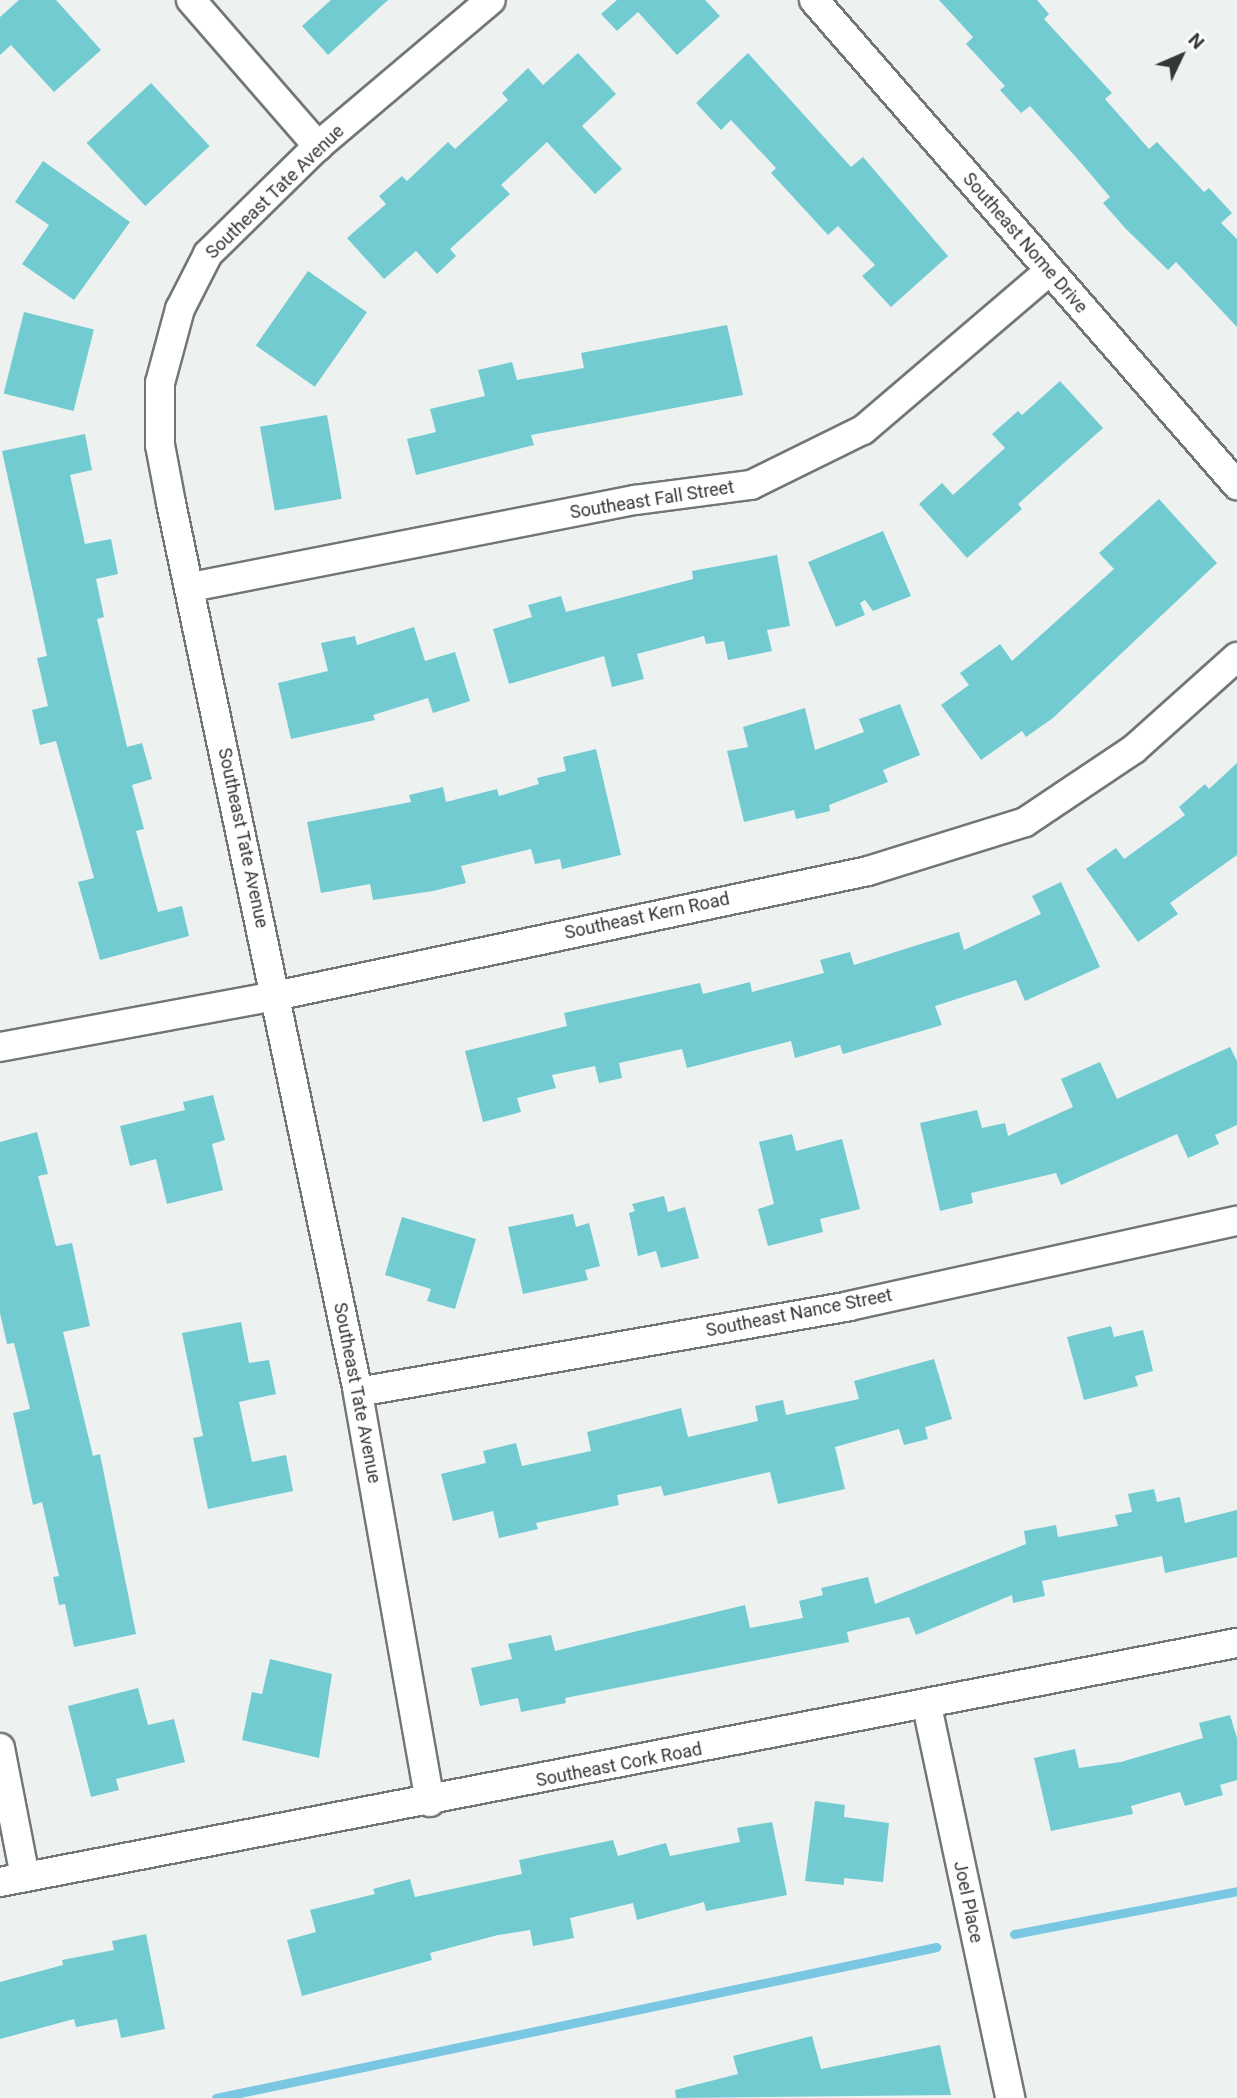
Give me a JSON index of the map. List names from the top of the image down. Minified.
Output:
{"streets":{"street":["Southeast Tate Avenue","Southeast Nome Drive","Southeast Fall Street","Southeast Kern Road","Southeast Nance Street","Southeast Cork Road","Joel Place"]},"crossings":[["Southeast Tate Avenue","Southeast Fall Street"],["Southeast Tate Avenue","Southeast Kern Road"],["Southeast Tate Avenue","Southeast Nance Street"],["Southeast Tate Avenue","Southeast Cork Road"],["Southeast Nome Drive","Southeast Fall Street"],["Southeast Cork Road","Joel Place"]],"north":"top right"}
